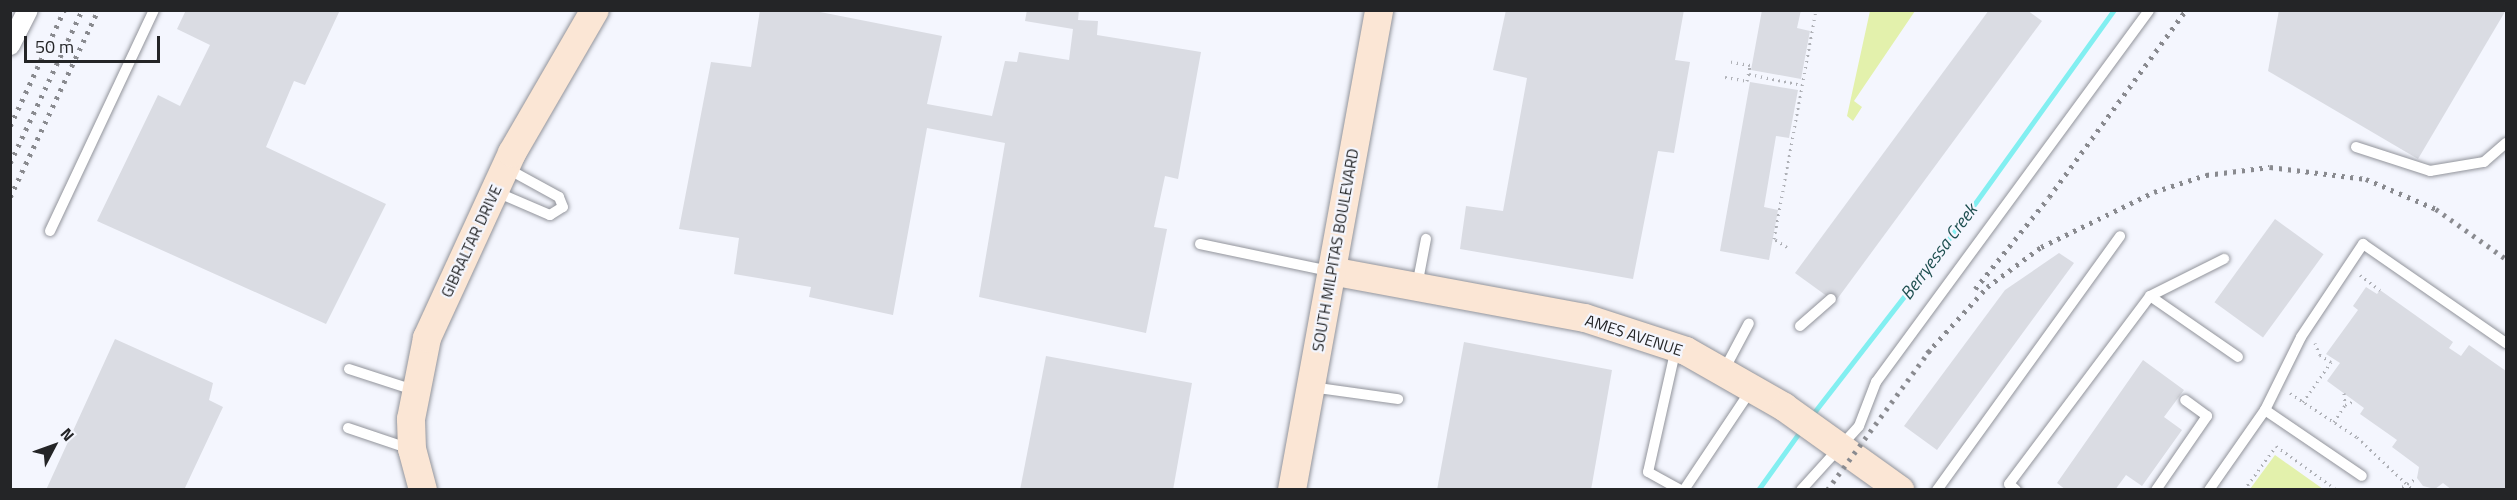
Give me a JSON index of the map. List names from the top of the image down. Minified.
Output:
{"streets":{"street":["GIBRALTAR DRIVE","SOUTH MILPITAS BOULEVARD","AMES AVENUE"]},"crossings":[["SOUTH MILPITAS BOULEVARD","AMES AVENUE"]],"water":["Berryessa Creek"],"scale_bar":"50 m","north":"top right"}
